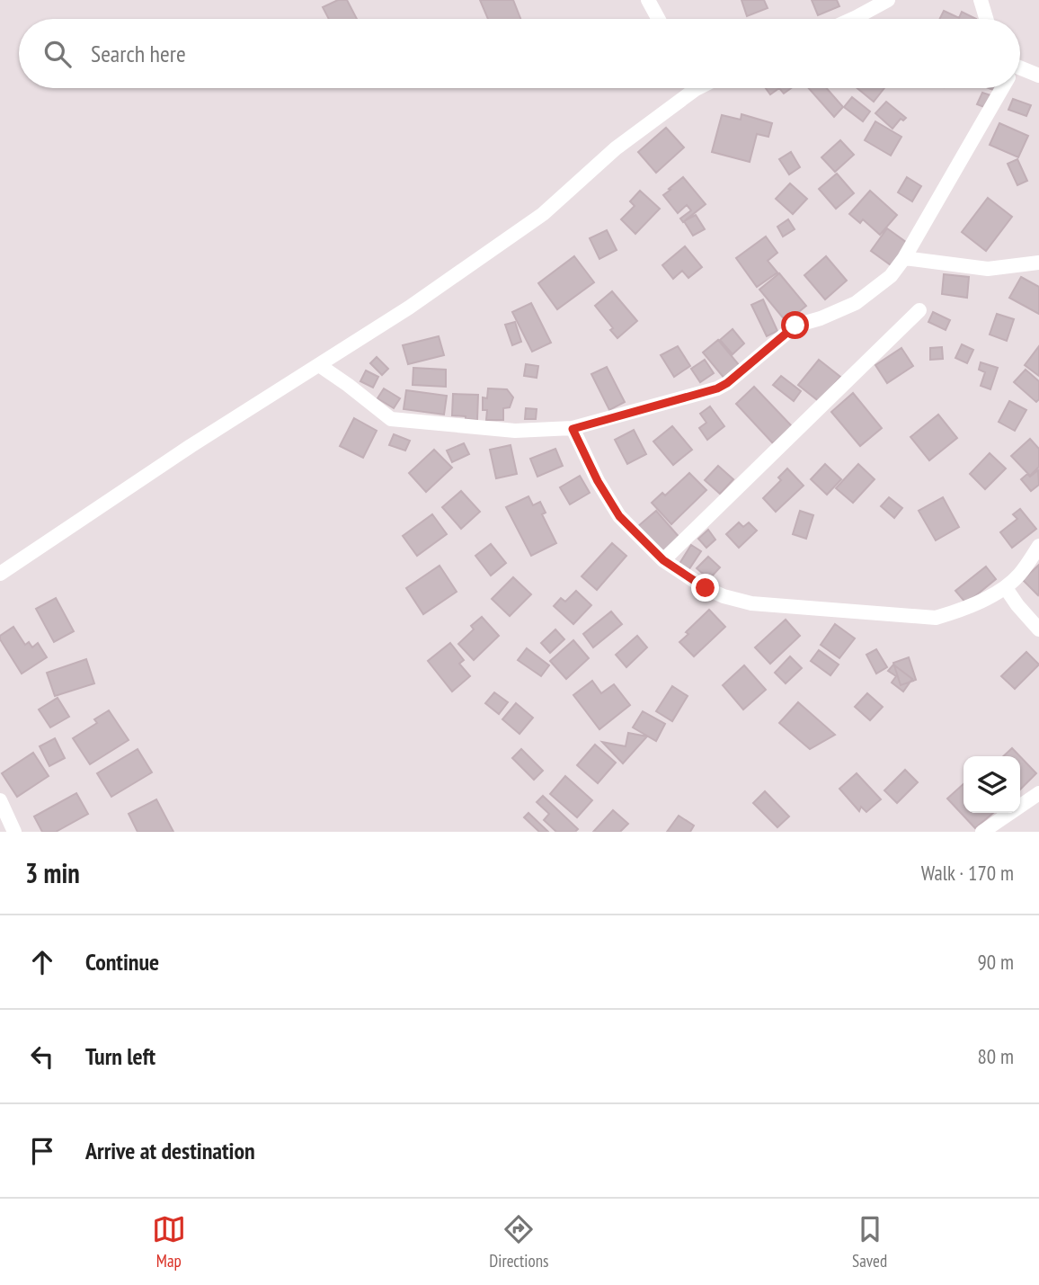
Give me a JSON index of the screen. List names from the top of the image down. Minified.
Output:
{"page":{"search":"Search here","heading":["3 min","Walk · 170 m"],"list":[["Continue","90 m"],["Turn left","80 m"],"Arrive at destination"],"nav":["Map","Directions","Saved"]}}
